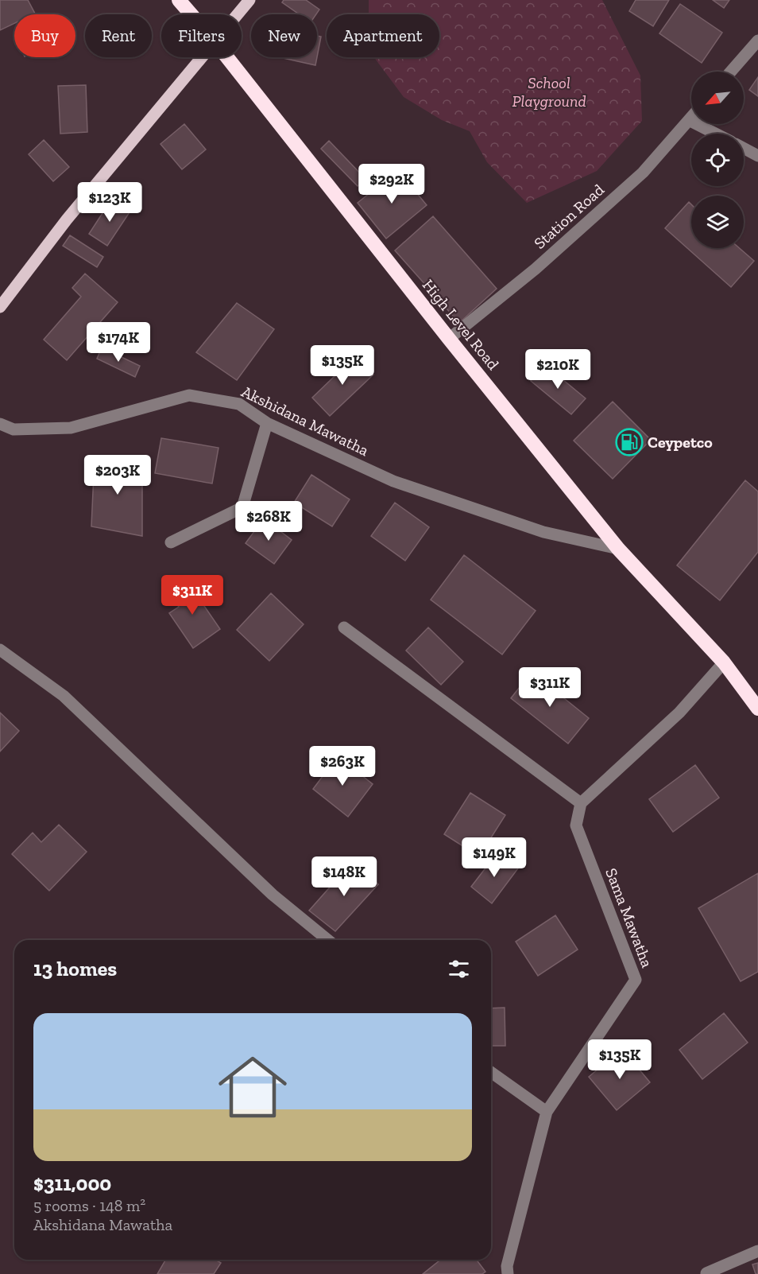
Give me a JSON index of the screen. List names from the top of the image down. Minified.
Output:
{"streets":{"highway":["High Level Road"],"street":["Station Road","Akshidana Mawatha","Sama Mawatha"]},"crossings":[["Station Road","High Level Road"],["High Level Road","Akshidana Mawatha"]],"parks":["School Playground"],"places":{"fuel station":["Ceypetco"]},"north":"bottom left","page":{"chip":["Buy","Rent","Filters","New","Apartment"],"price":["$292K","$123K","$174K","$135K","$210K","$203K","$268K","$311K","$311K","$263K","$149K","$148K","$135K"],"heading":"13 homes","list":[{"name":"$311,000","note":"5 rooms · 148 m² · Akshidana Mawatha"}]}}
